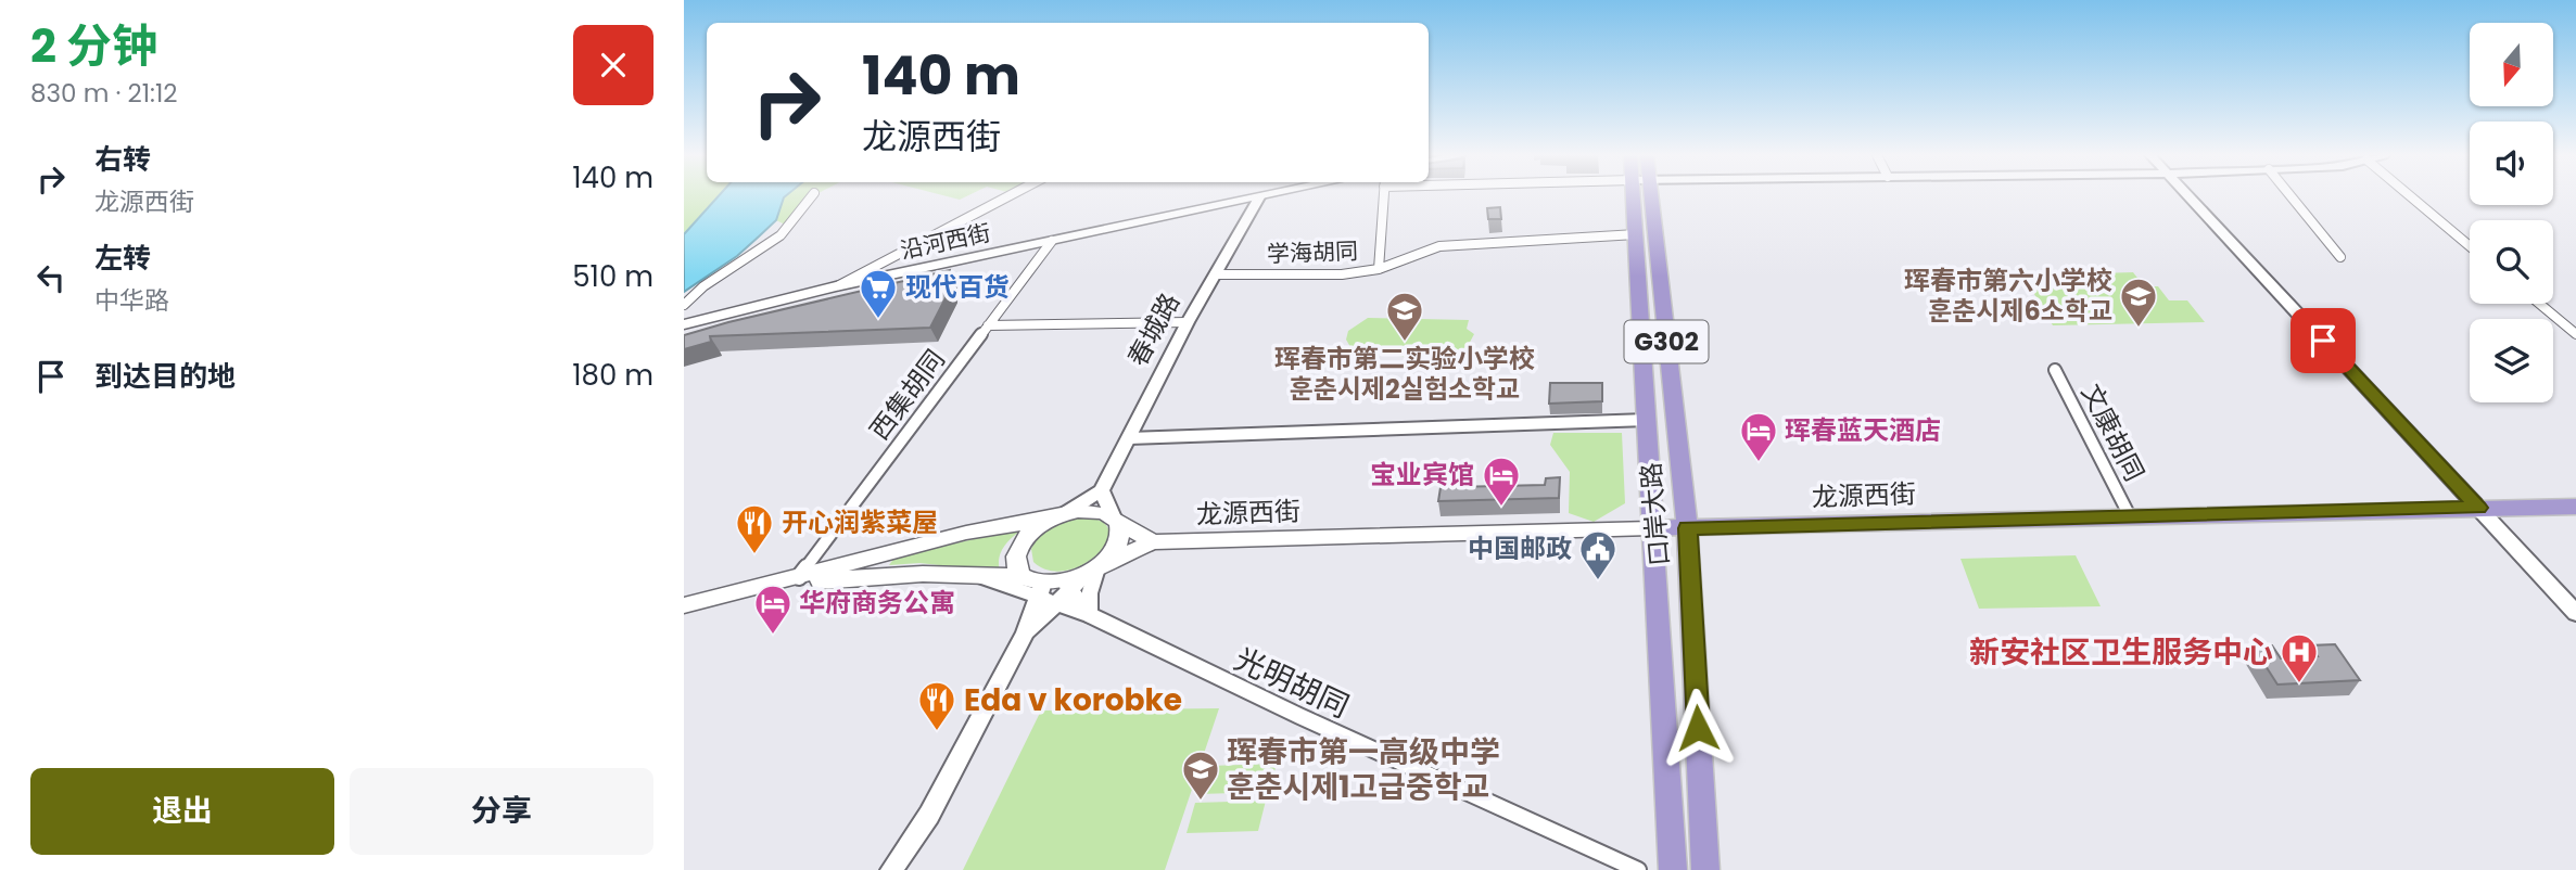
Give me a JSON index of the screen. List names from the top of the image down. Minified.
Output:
{"streets":{"highway":["G302","龙源西街","口岸大路"],"main road":["沿河西街"],"street":["学海胡同","春城路","西集胡同","文康胡同","光明胡同"]},"crossings":[["沿河西街","春城路"],["沿河西街","西集胡同"],["学海胡同","春城路"],["学海胡同","口岸大路"],["文康胡同","龙源西街"],["龙源西街","口岸大路"]],"places":{"supermarket":["现代百货"],"school or university":["珲春市第六小学校 훈춘시제6소학교","珲春市第二实验小学校 훈춘시제2실험소학교","珲春市第一高级中学 훈춘시제1고급중학교"],"hotel":["珲春蓝天酒店","宝业宾馆","华府商务公寓"],"restaurant":["开心润紫菜屋","Eda v korobke"],"public building":["中国邮政"],"hospital":["新安社区卫生服务中心"]},"north":"bottom","page":{"heading":["2 分钟","830 m · 21:12"],"turn":["140 m","龙源西街"],"list":[{"name":"右转","note":"龙源西街","value":"140 m"},{"name":"左转","note":"中华路","value":"510 m"},{"name":"到达目的地","value":"180 m"}],"buttons":["退出","分享"]}}
